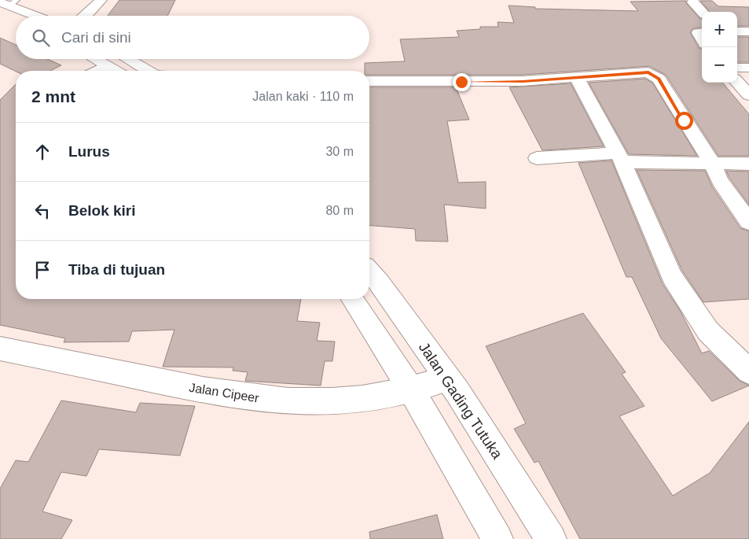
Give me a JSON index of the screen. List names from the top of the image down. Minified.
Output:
{"streets":{"street":["Jalan Cipeer","Jalan Gading Tutuka"]},"crossings":[["Jalan Cipeer","Jalan Gading Tutuka"]],"page":{"map_buttons":["+","−"],"search":"Cari di sini","heading":["2 mnt","Jalan kaki · 110 m"],"list":[["Lurus","30 m"],["Belok kiri","80 m"],"Tiba di tujuan"]}}
